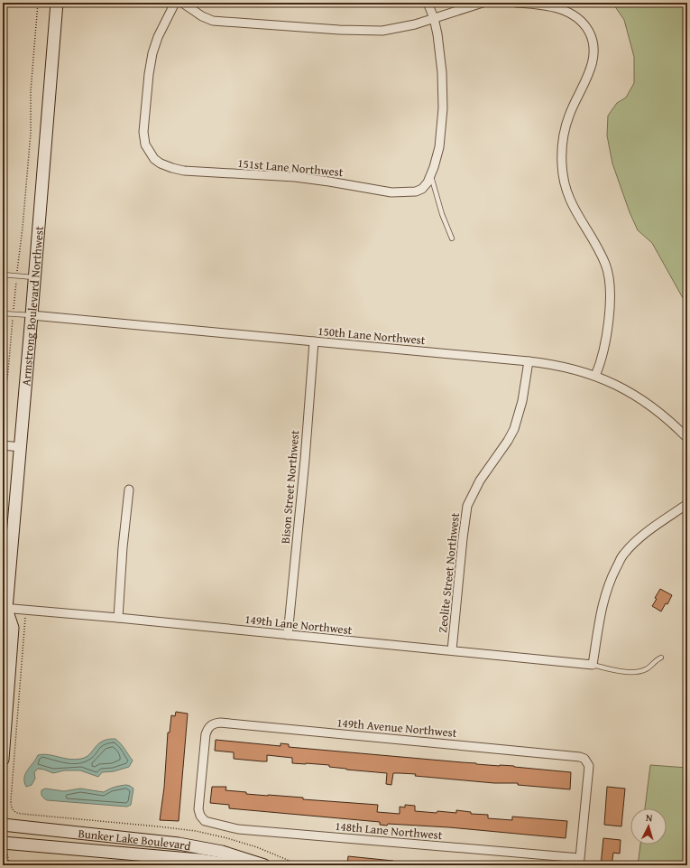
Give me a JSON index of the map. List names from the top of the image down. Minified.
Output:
{"streets":{"main road":["Armstrong Boulevard Northwest","Bunker Lake Boulevard"],"street":["151st Lane Northwest","150th Lane Northwest","Bison Street Northwest","Zeolite Street Northwest","149th Lane Northwest","149th Avenue Northwest","148th Lane Northwest"]},"crossings":[["Armstrong Boulevard Northwest","150th Lane Northwest"],["Armstrong Boulevard Northwest","149th Lane Northwest"],["150th Lane Northwest","Bison Street Northwest"],["150th Lane Northwest","Zeolite Street Northwest"],["Bison Street Northwest","149th Lane Northwest"],["Zeolite Street Northwest","149th Lane Northwest"],["149th Avenue Northwest","148th Lane Northwest"]],"north":"top"}
